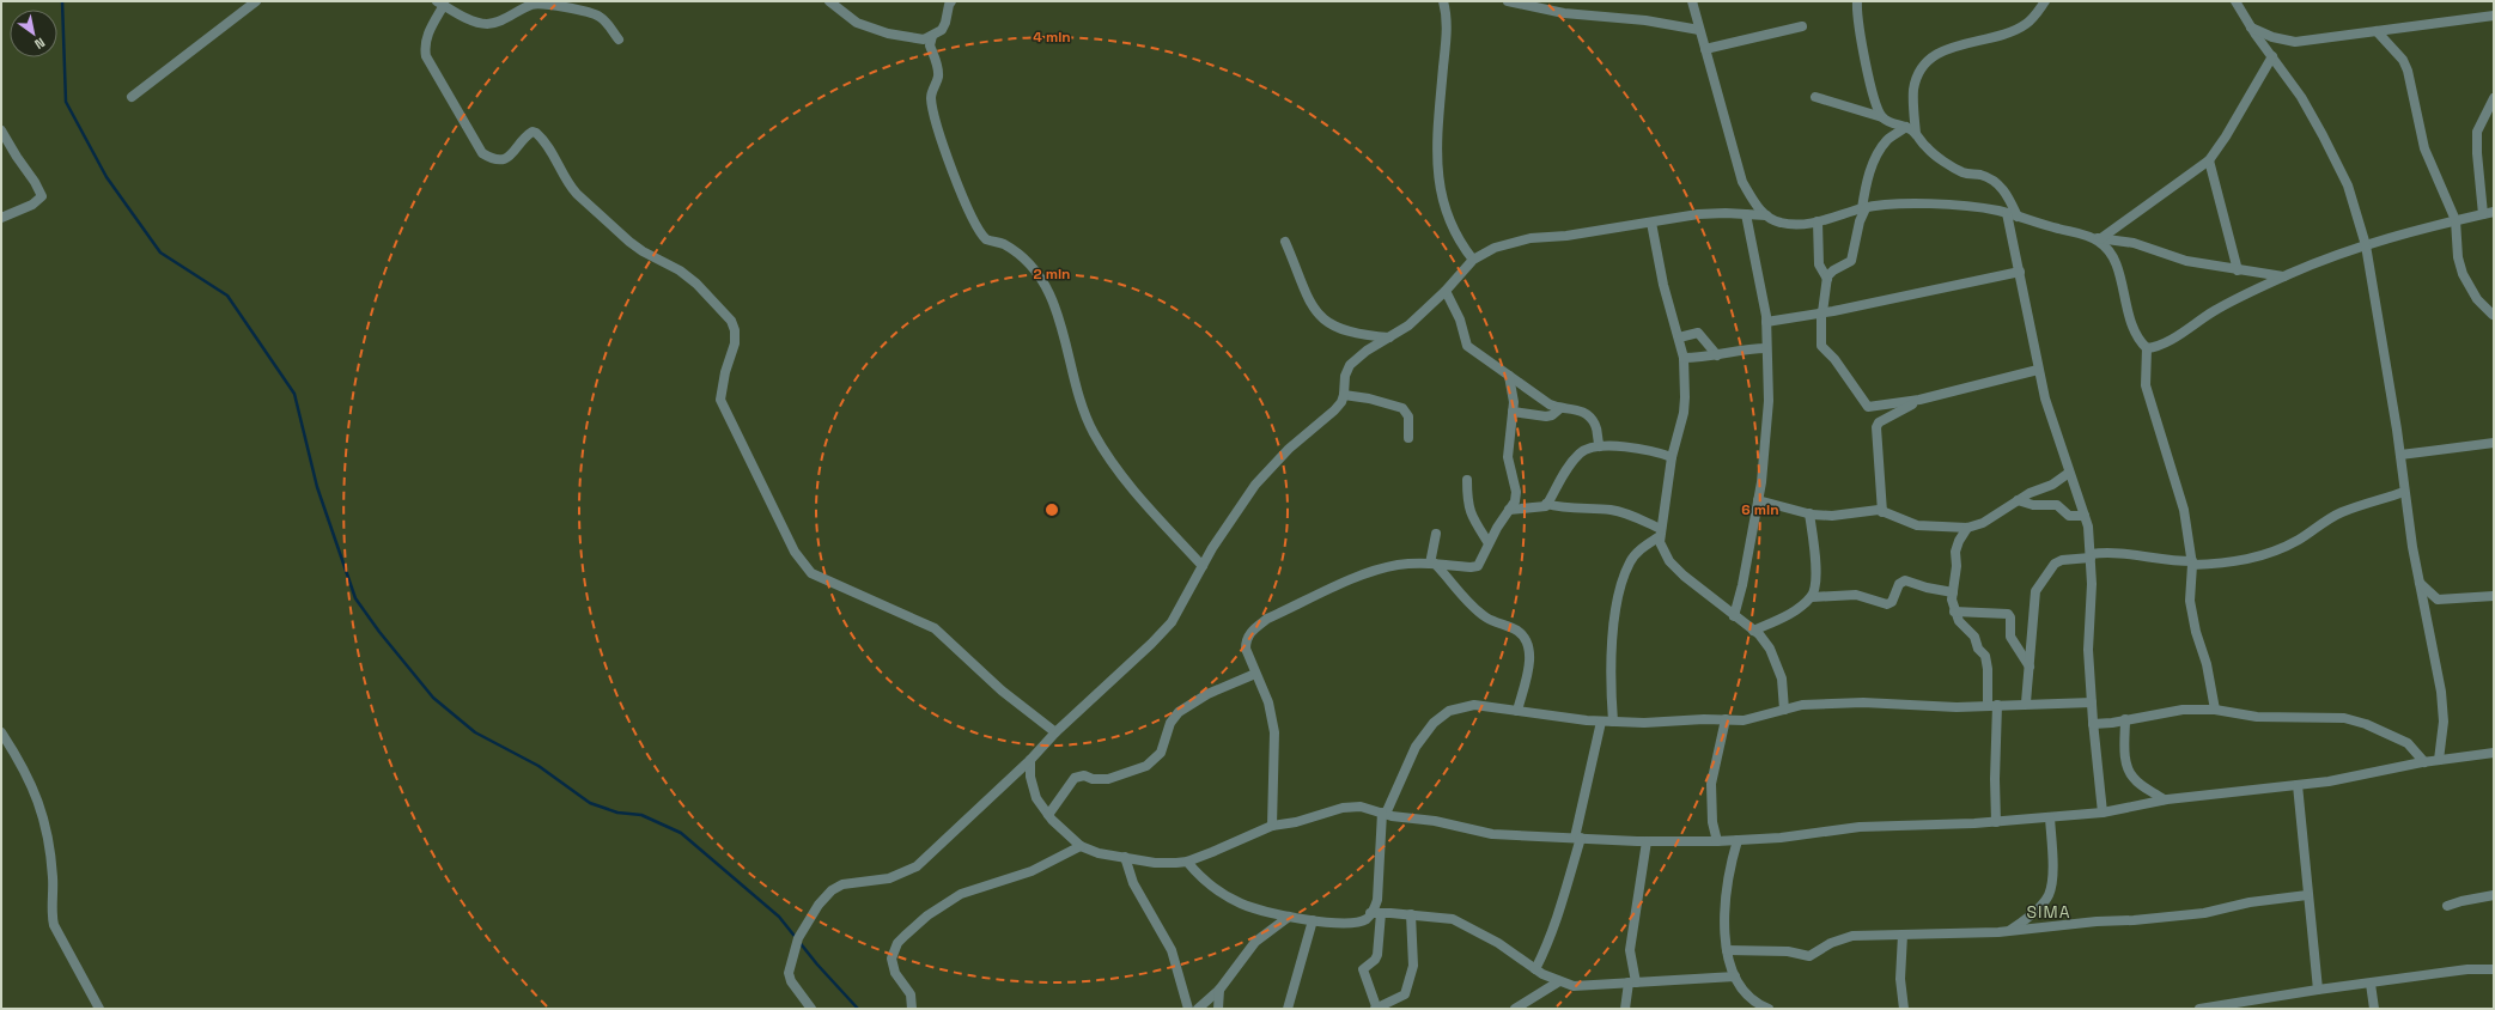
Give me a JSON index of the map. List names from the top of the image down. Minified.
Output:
{"districts":["SIMA"],"north":"bottom right","rings":["4 min","2 min","6 min"]}
